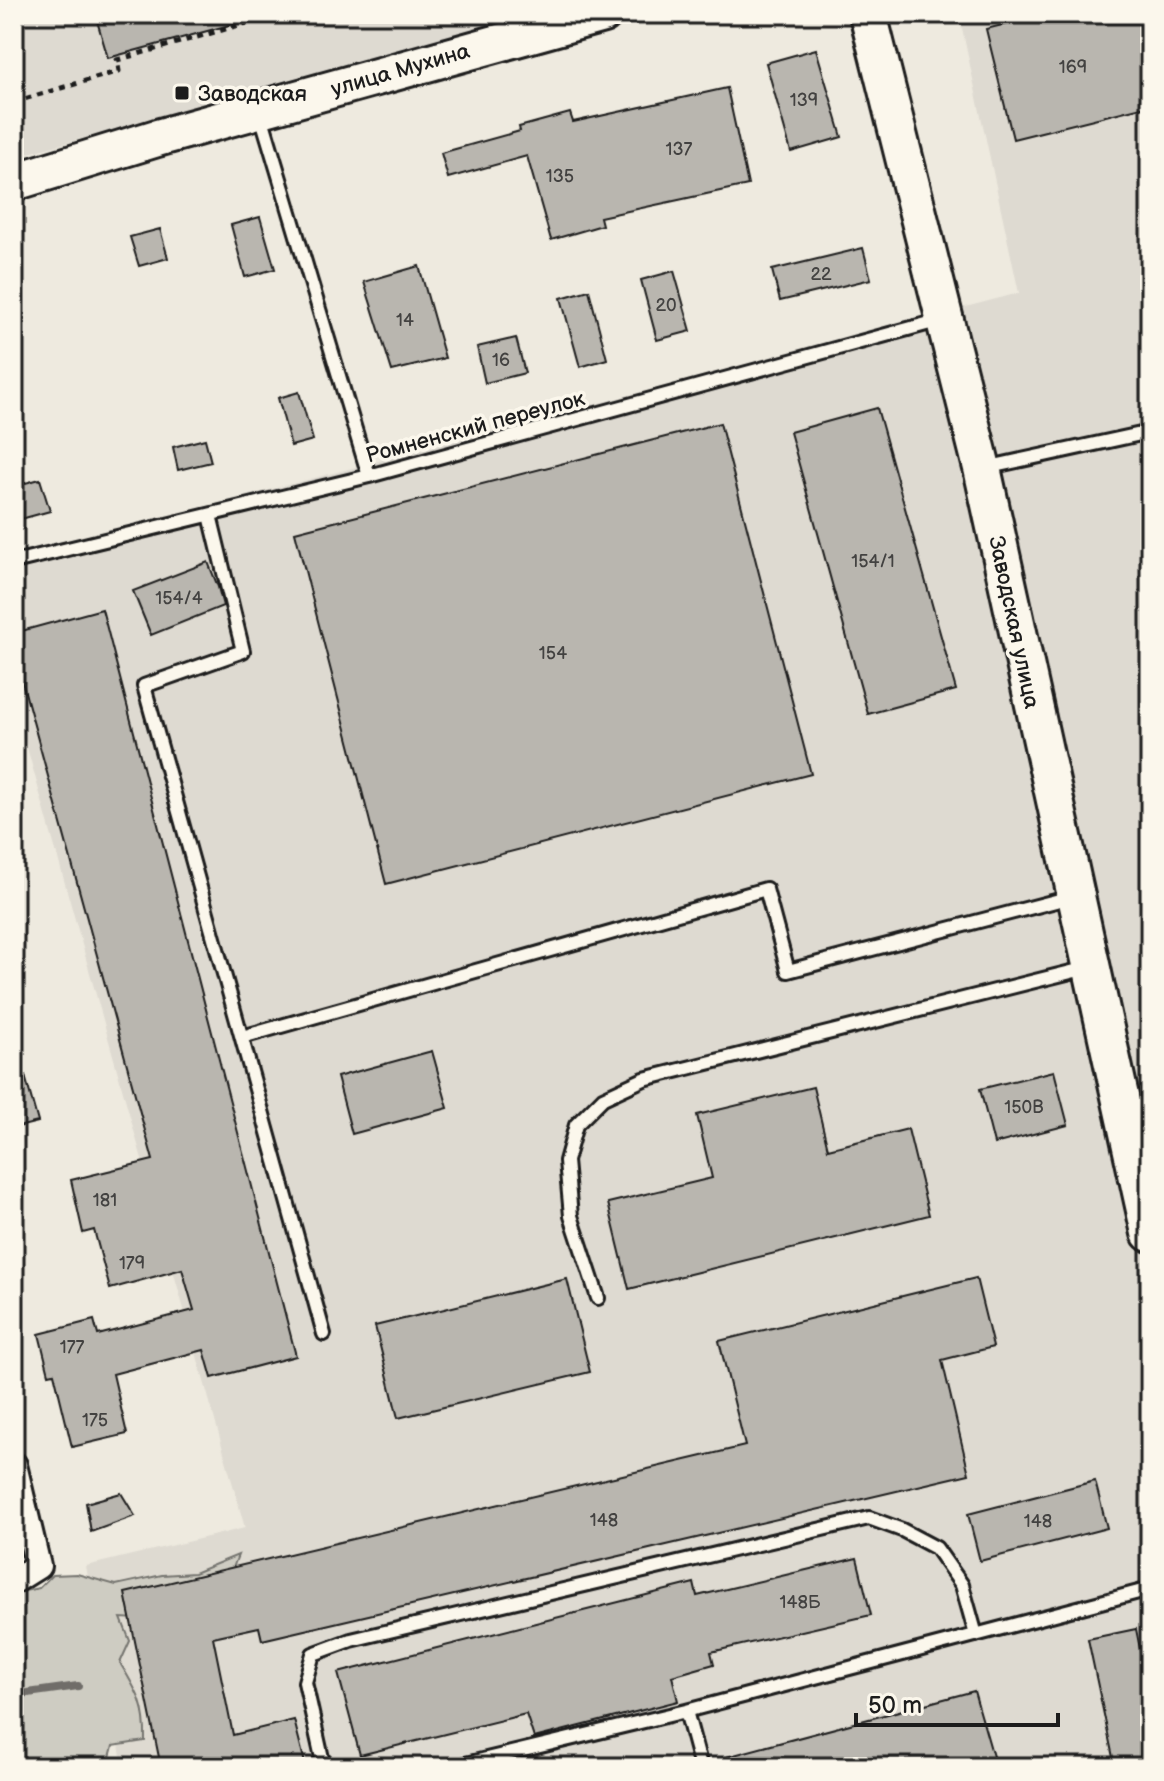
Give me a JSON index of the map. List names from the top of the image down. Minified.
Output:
{"streets":{"street":["улица Мухина","Заводская улица"],"lane":["Ромненский переулок"]},"crossings":[["Ромненский переулок","Заводская улица"]],"places":{"transit":["Заводская"]},"house_numbers":["169","139","137","135","22","20","14","16","154/1","154/4","154","150В","181","179","177","175","148","148","148Б"],"scale_bar":"50 m"}
